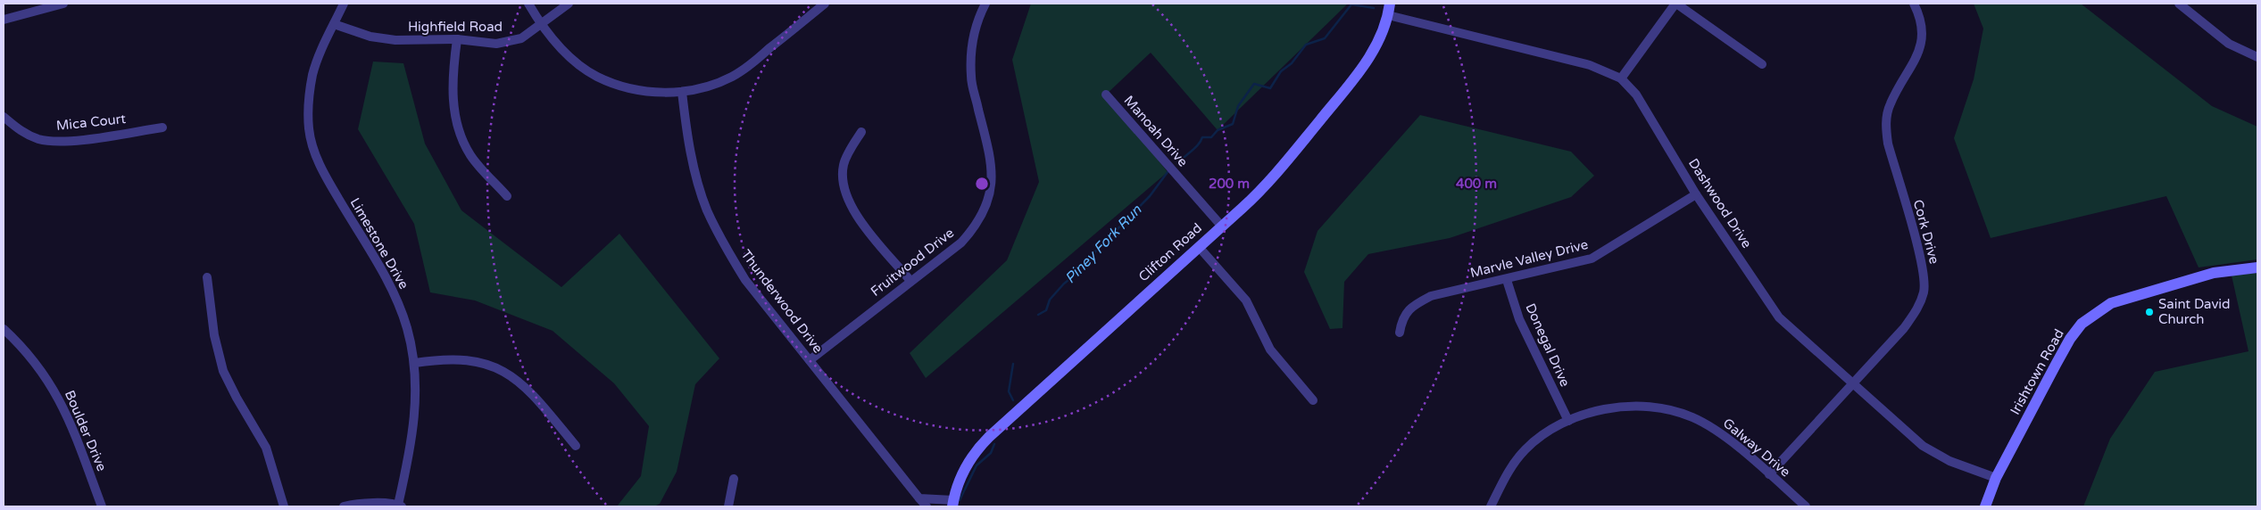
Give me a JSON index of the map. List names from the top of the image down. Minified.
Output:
{"streets":{"main road":["Clifton Road","Irishtown Road"],"street":["Highfield Road","Mica Court","Manoah Drive","Dashwood Drive","Cork Drive","Limestone Drive","Marvle Valley Drive","Fruitwood Drive","Thunderwood Drive","Donegal Drive","Boulder Drive","Galway Drive"]},"crossings":[["Highfield Road","Limestone Drive"],["Manoah Drive","Clifton Road"],["Dashwood Drive","Cork Drive"],["Dashwood Drive","Clifton Road"],["Dashwood Drive","Marvle Valley Drive"],["Dashwood Drive","Irishtown Road"],["Cork Drive","Galway Drive"],["Marvle Valley Drive","Donegal Drive"],["Fruitwood Drive","Thunderwood Drive"],["Donegal Drive","Galway Drive"]],"water":["Piney Fork Run"],"places":["Saint David Church"],"rings":["200 m","400 m"]}
